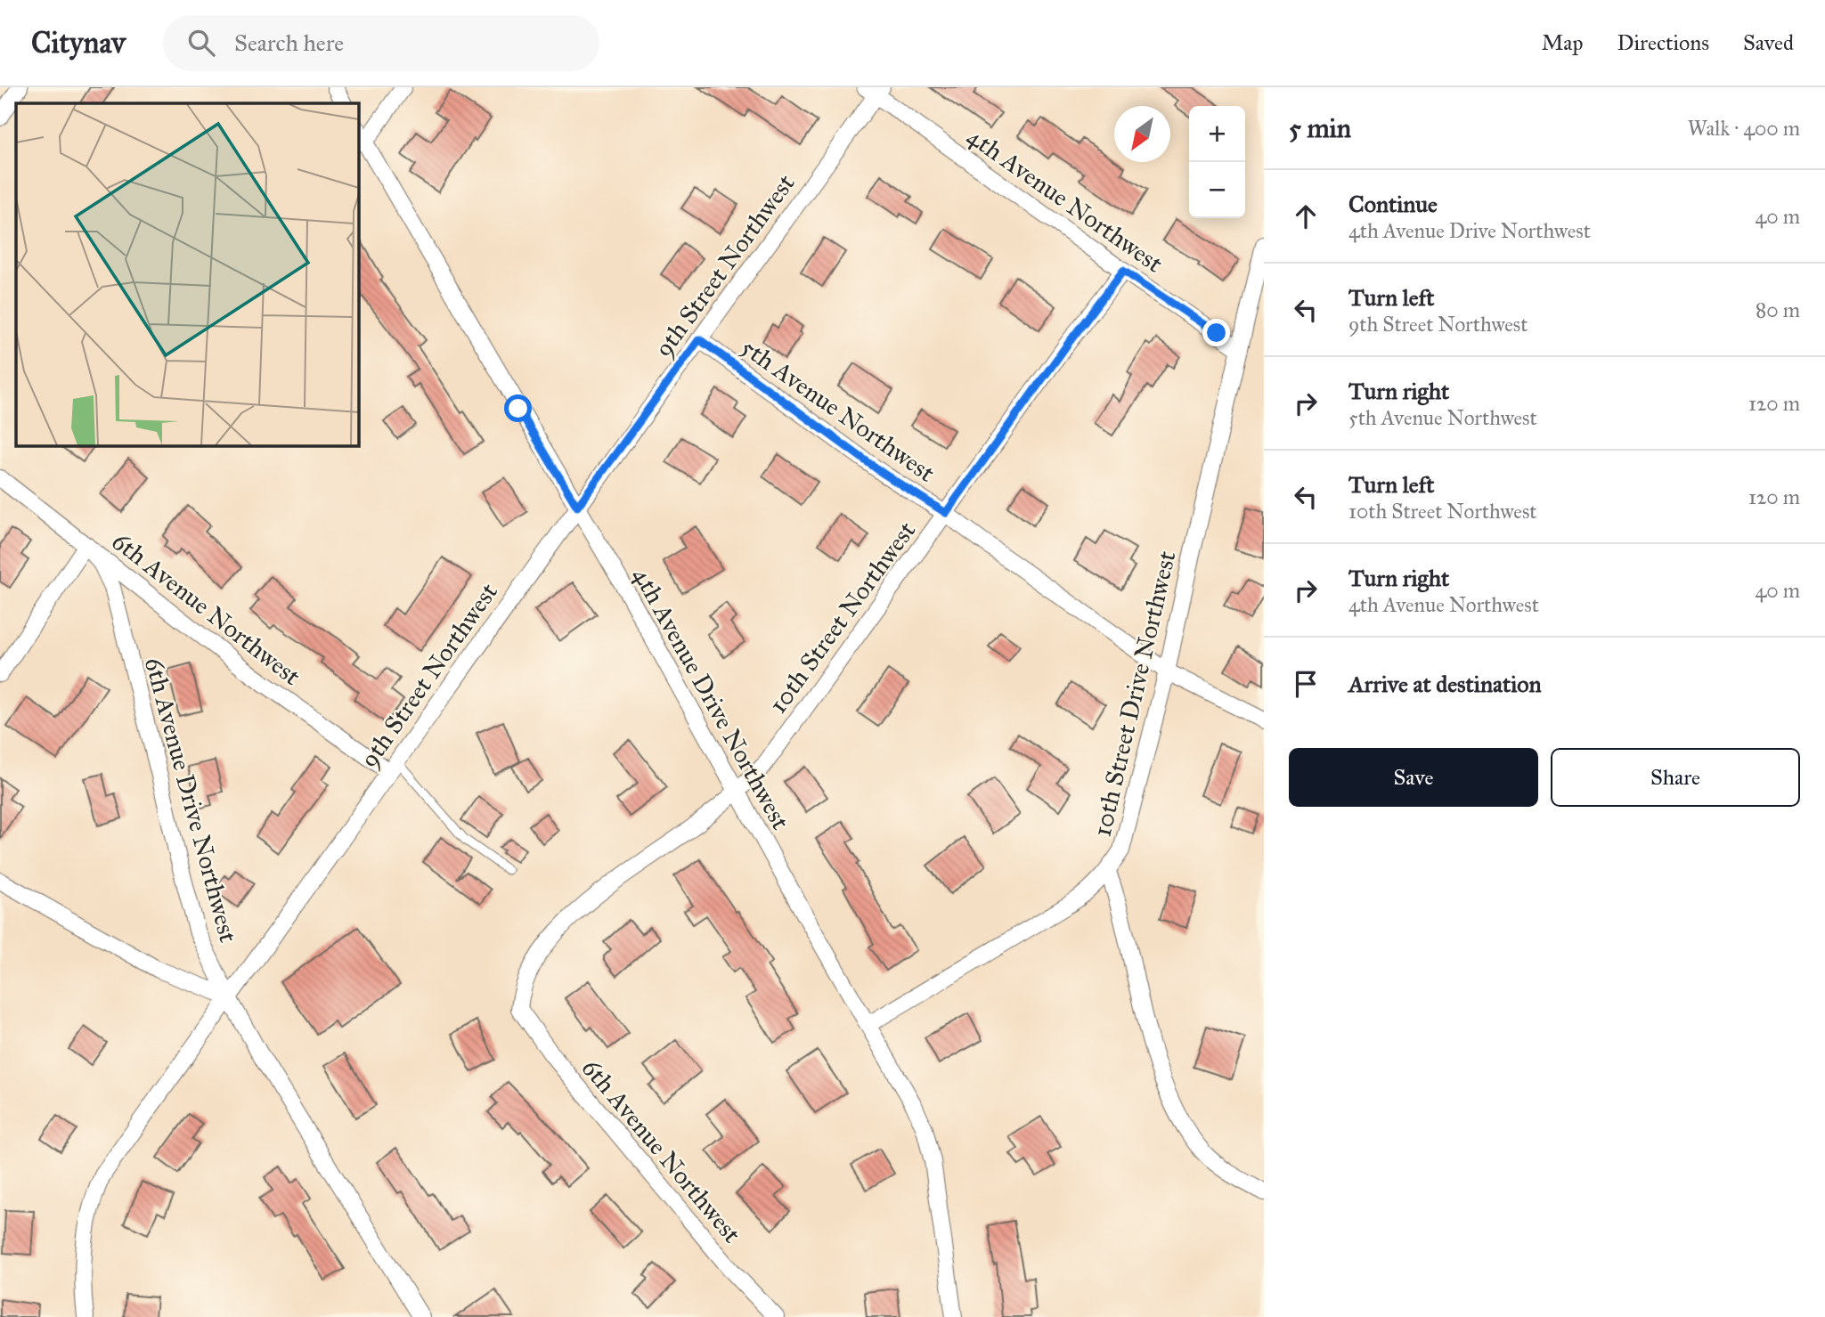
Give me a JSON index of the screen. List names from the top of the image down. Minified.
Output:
{"streets":{"street":["4th Avenue Northwest","9th Street Northwest","5th Avenue Northwest","6th Avenue Northwest","10th Street Northwest","10th Street Drive Northwest","4th Avenue Drive Northwest","6th Avenue Drive Northwest"]},"crossings":[["4th Avenue Northwest","9th Street Northwest"],["4th Avenue Northwest","10th Street Northwest"],["4th Avenue Northwest","10th Street Drive Northwest"],["9th Street Northwest","5th Avenue Northwest"],["9th Street Northwest","6th Avenue Northwest"],["9th Street Northwest","4th Avenue Drive Northwest"],["9th Street Northwest","6th Avenue Drive Northwest"],["5th Avenue Northwest","10th Street Northwest"],["5th Avenue Northwest","10th Street Drive Northwest"],["6th Avenue Northwest","10th Street Northwest"],["6th Avenue Northwest","6th Avenue Drive Northwest"],["10th Street Northwest","4th Avenue Drive Northwest"],["10th Street Drive Northwest","4th Avenue Drive Northwest"]],"north":"bottom left","page":{"header":"Citynav","search":"Search here","nav":["Map","Directions","Saved"],"heading":["5 min","Walk · 400 m"],"map_buttons":["+","−"],"list":[["Continue","4th Avenue Drive Northwest","40 m"],["Turn left","9th Street Northwest","80 m"],["Turn right","5th Avenue Northwest","120 m"],["Turn left","10th Street Northwest","120 m"],["Turn right","4th Avenue Northwest","40 m"],"Arrive at destination"],"buttons":["Save","Share"]}}
